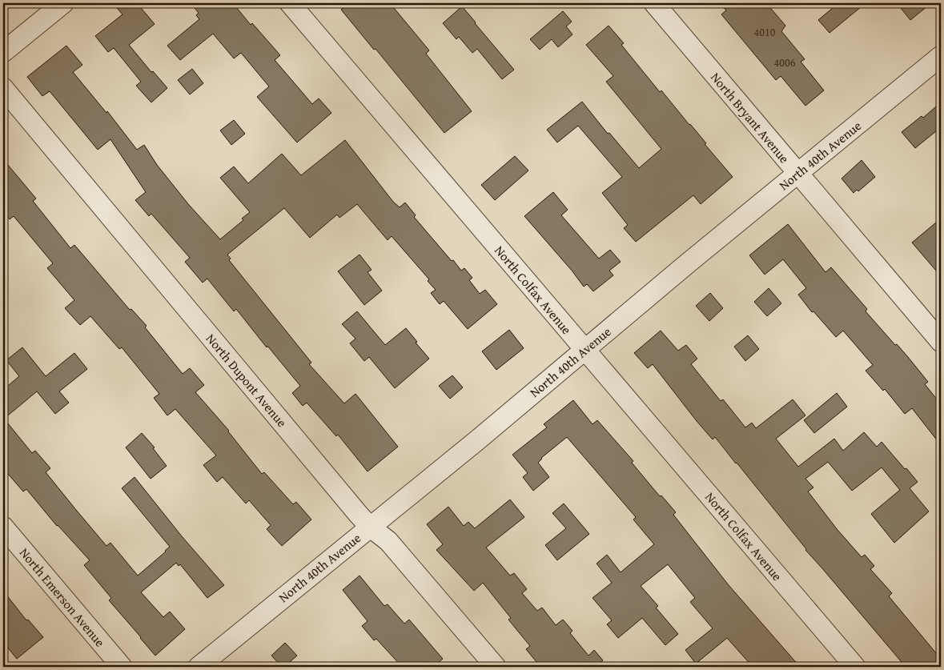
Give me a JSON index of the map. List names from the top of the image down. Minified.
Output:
{"streets":{"street":["North Bryant Avenue","North 40th Avenue","North Colfax Avenue","North Dupont Avenue","North Emerson Avenue"]},"crossings":[["North Bryant Avenue","North 40th Avenue"],["North 40th Avenue","North Colfax Avenue"],["North 40th Avenue","North Dupont Avenue"]],"house_numbers":["4010","4006"]}
